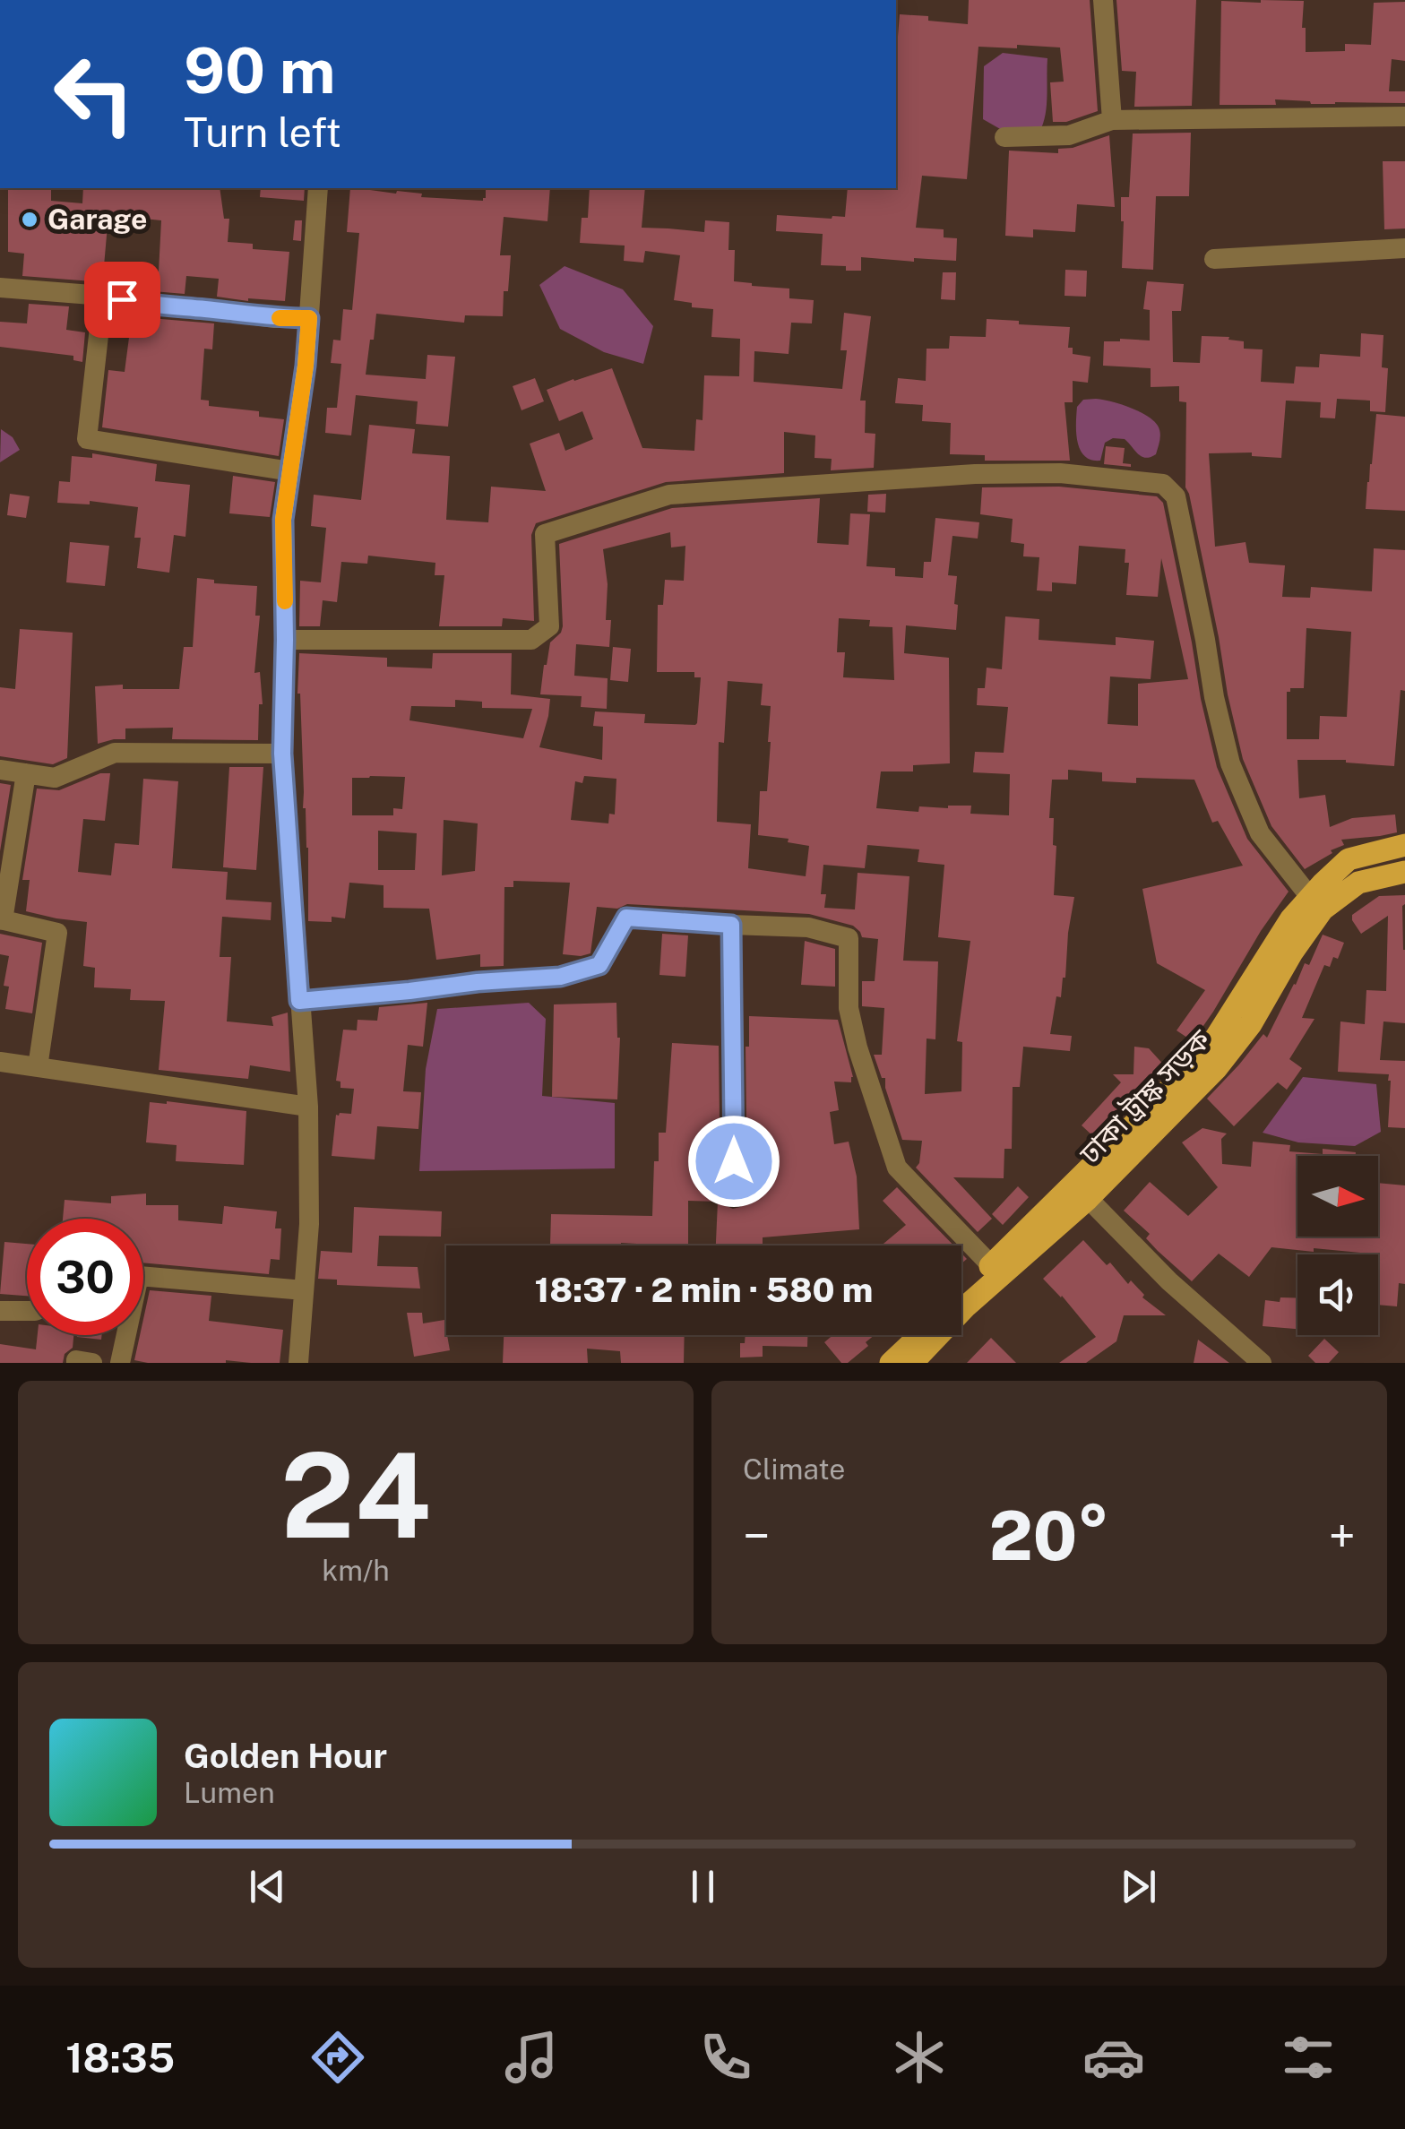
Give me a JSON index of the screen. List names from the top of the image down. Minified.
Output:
{"streets":{"main road":["ঢাকা ট্রাঙ্ক সড়ক"]},"places":["Garage"],"north":"right","page":{"turn":["90 m","Turn left"],"limit":"30","trip":"18:37 · 2 min · 580 m","tile":[["24","km/h"],"Climate"],"heat":["−","20°","+"],"song":["Golden Hour","Lumen"],"tabs":"18:35"}}
